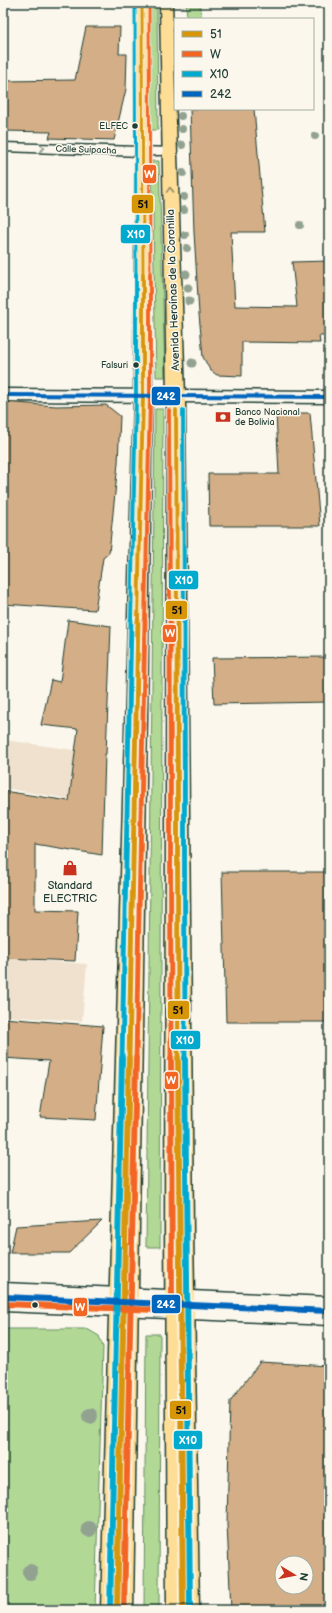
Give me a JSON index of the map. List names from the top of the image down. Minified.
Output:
{"streets":{"main road":["Avenida Heroínas de la Coronilla"],"street":["Calle Suipacha"]},"crossings":[["Calle Suipacha","Avenida Heroínas de la Coronilla"]],"one_way":["Calle Suipacha"],"places":{"other":["ELFEC","Falsuri"],"bank":["Banco Nacional de Bolivia"],"shop":["Standard ELECTRIC"]},"lines":["transit line 51","transit line W","transit line X10","transit line 242"],"legend":["51","W","X10","242"],"north":"right"}
